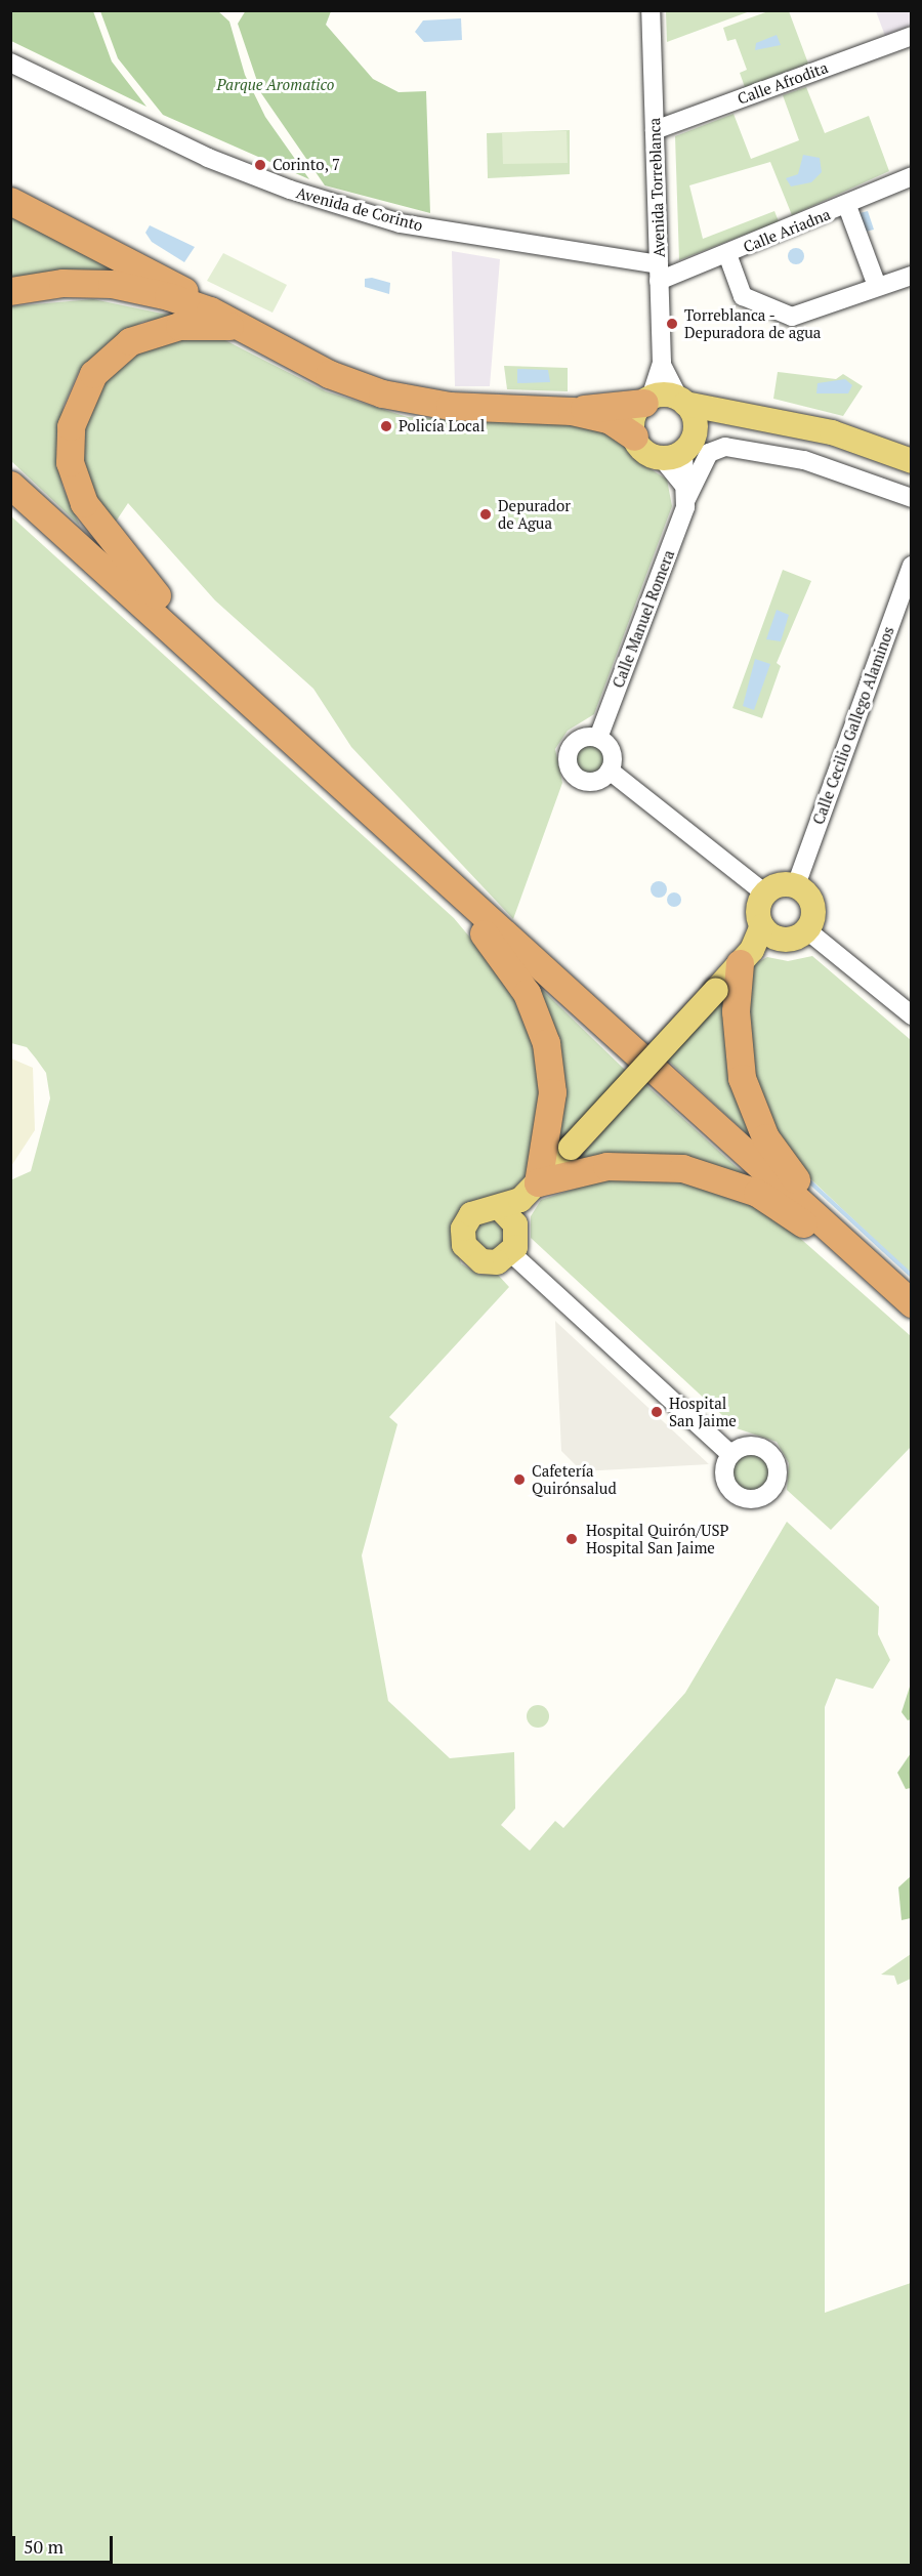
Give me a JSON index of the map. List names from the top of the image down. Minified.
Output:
{"streets":{"street":["Calle Afrodita","Avenida Torreblanca","Avenida de Corinto","Calle Ariadna","Calle Manuel Romera","Calle Cecilio Gallego Alaminos"]},"crossings":[["Calle Afrodita","Avenida Torreblanca"],["Avenida Torreblanca","Avenida de Corinto"],["Avenida Torreblanca","Calle Ariadna"],["Avenida de Corinto","Calle Ariadna"]],"parks":["Parque Aromatico"],"places":["Corinto, 7","Torreblanca - Depuradora de agua","Policía Local","Depurador de Agua","Hospital San Jaime","Cafetería Quirónsalud","Hospital Quirón/USP Hospital San Jaime"],"scale_bar":"50 m"}
